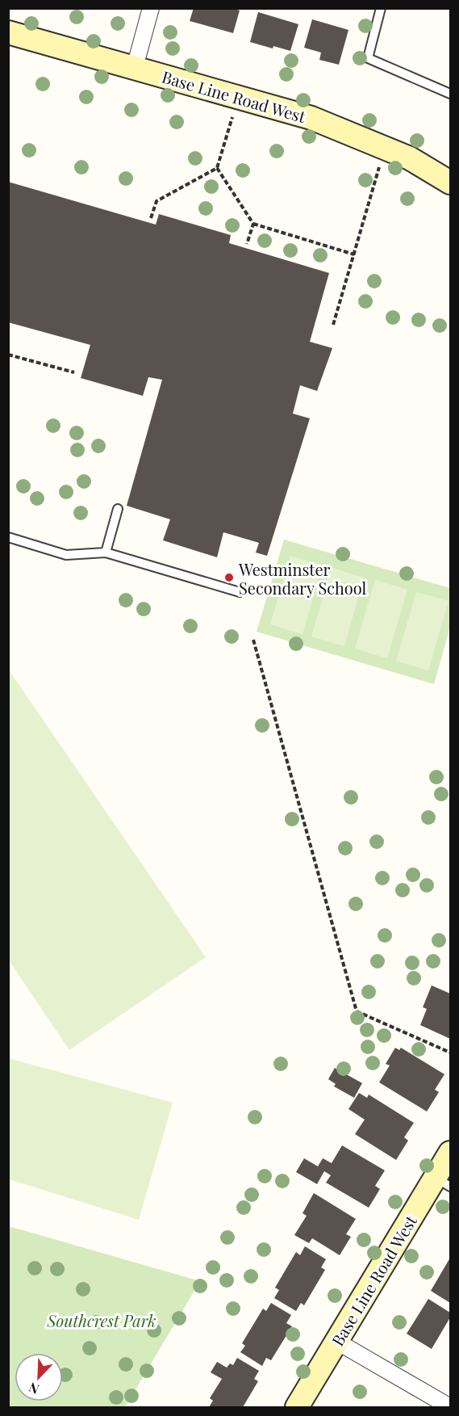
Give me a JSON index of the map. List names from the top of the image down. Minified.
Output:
{"streets":{"street":["Base Line Road West"]},"parks":["Southcrest Park"],"places":["Westminster Secondary School"],"north":"bottom left"}
